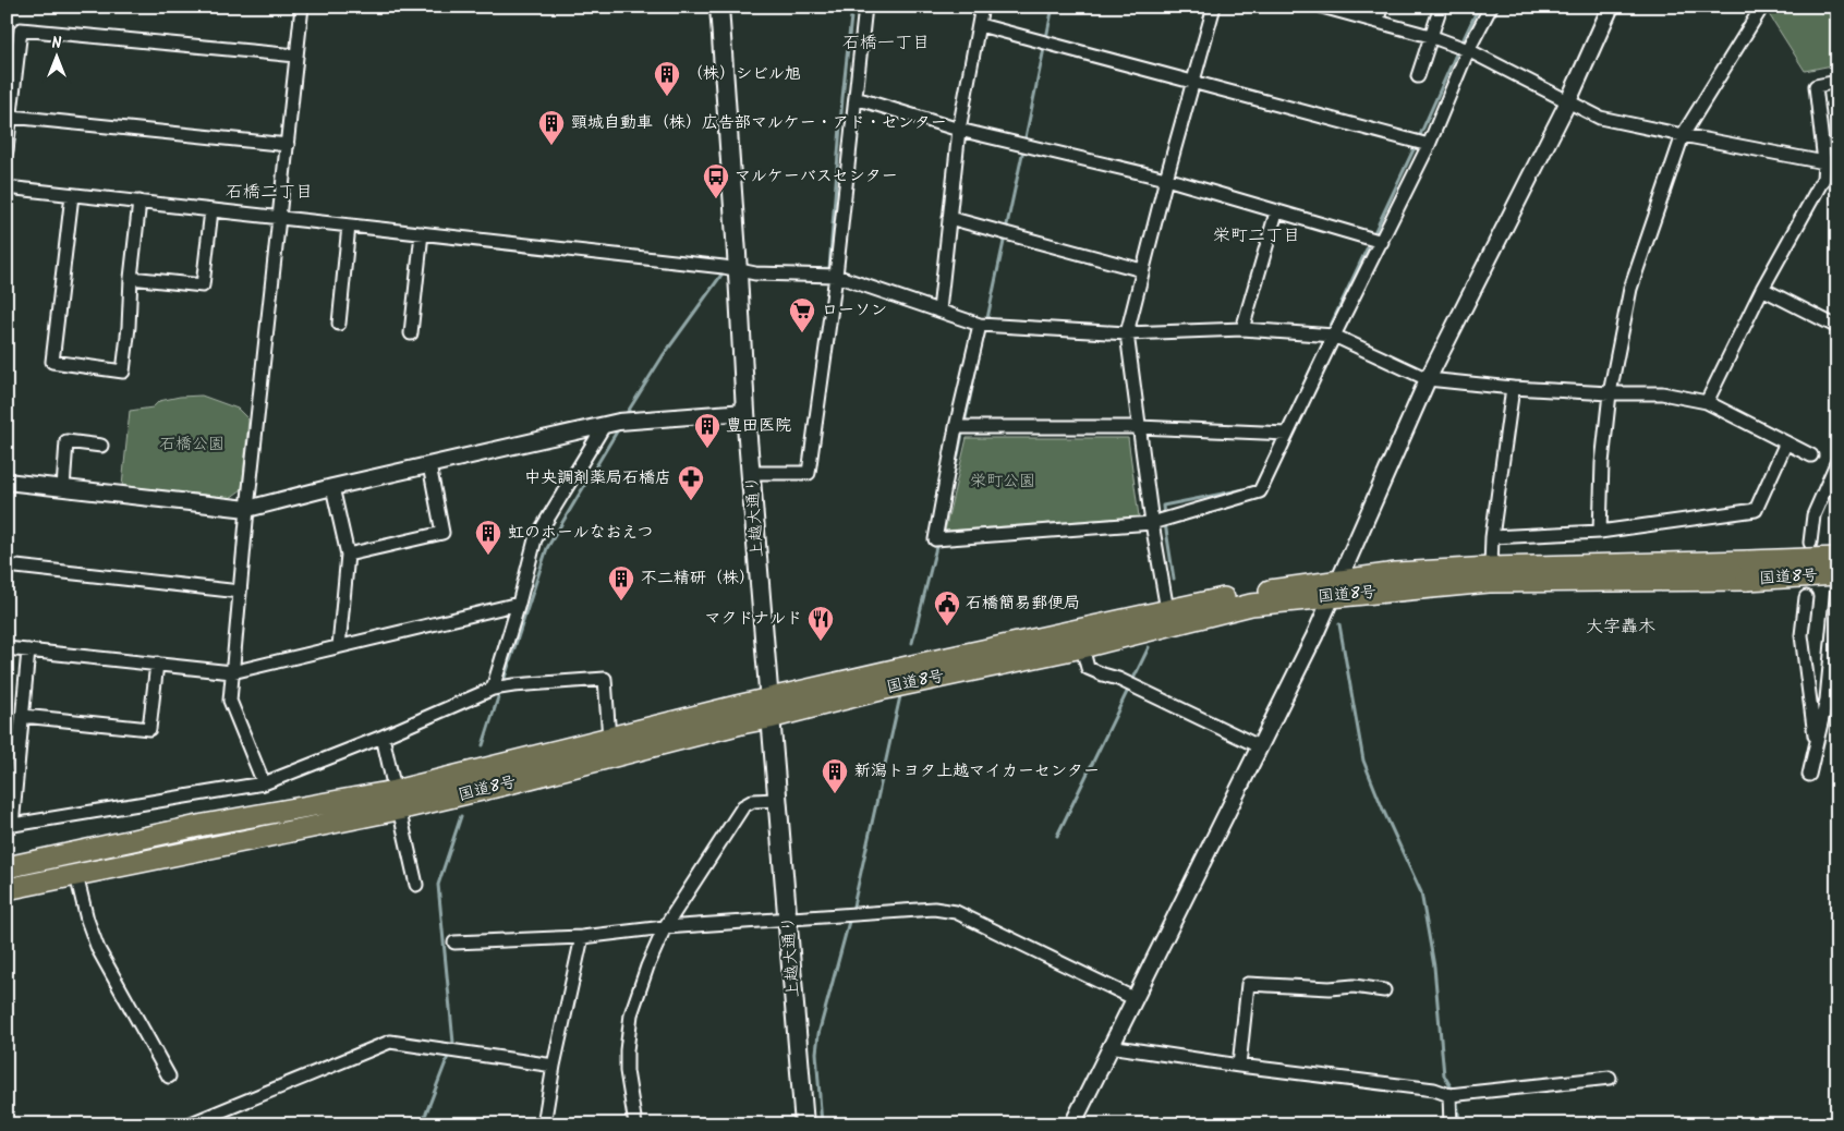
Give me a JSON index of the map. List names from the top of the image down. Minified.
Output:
{"streets":{"highway":["国道8号"],"main road":["上越大通り"]},"crossings":[["上越大通り","国道8号"]],"districts":["石橋一丁目","石橋二丁目","栄町二丁目","大字轟木"],"parks":["石橋公園","栄町公園"],"places":{"building":["（株）シビル旭","頸城自動車（株）広告部マルケー・アド・センター","豊田医院","虹のホールなおえつ","不二精研（株）","新潟トヨタ上越マイカーセンター"],"bus stop":["マルケーバスセンター"],"supermarket":["ローソン"],"pharmacy":["中央調剤薬局石橋店"],"public building":["石橋簡易郵便局"],"restaurant":["マクドナルド"]},"north":"top"}
